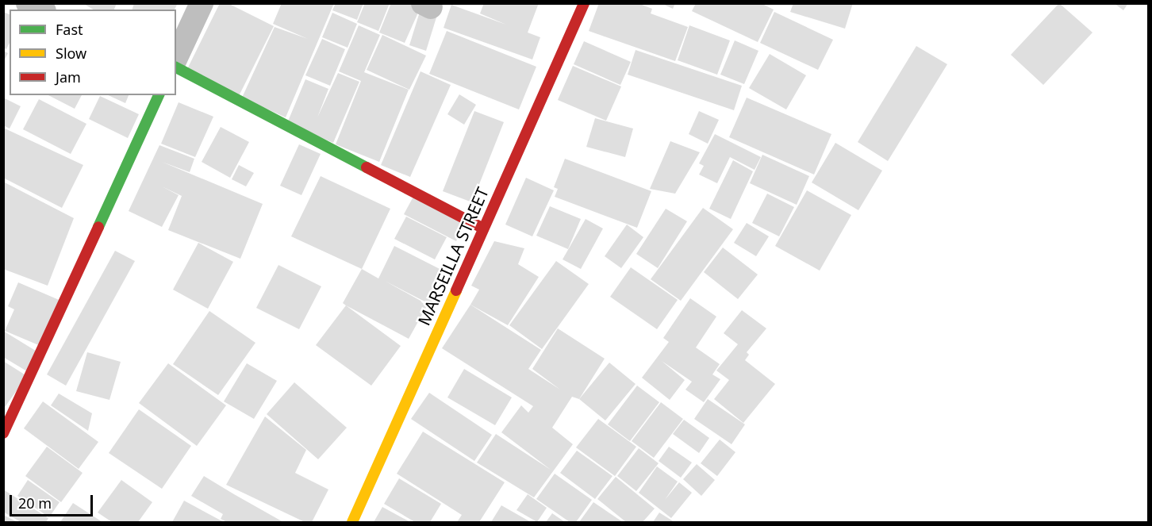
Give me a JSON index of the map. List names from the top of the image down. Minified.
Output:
{"streets":{"street":["MARSEILLA STREET"]},"legend":["Fast","Slow","Jam"],"scale_bar":"20 m"}
